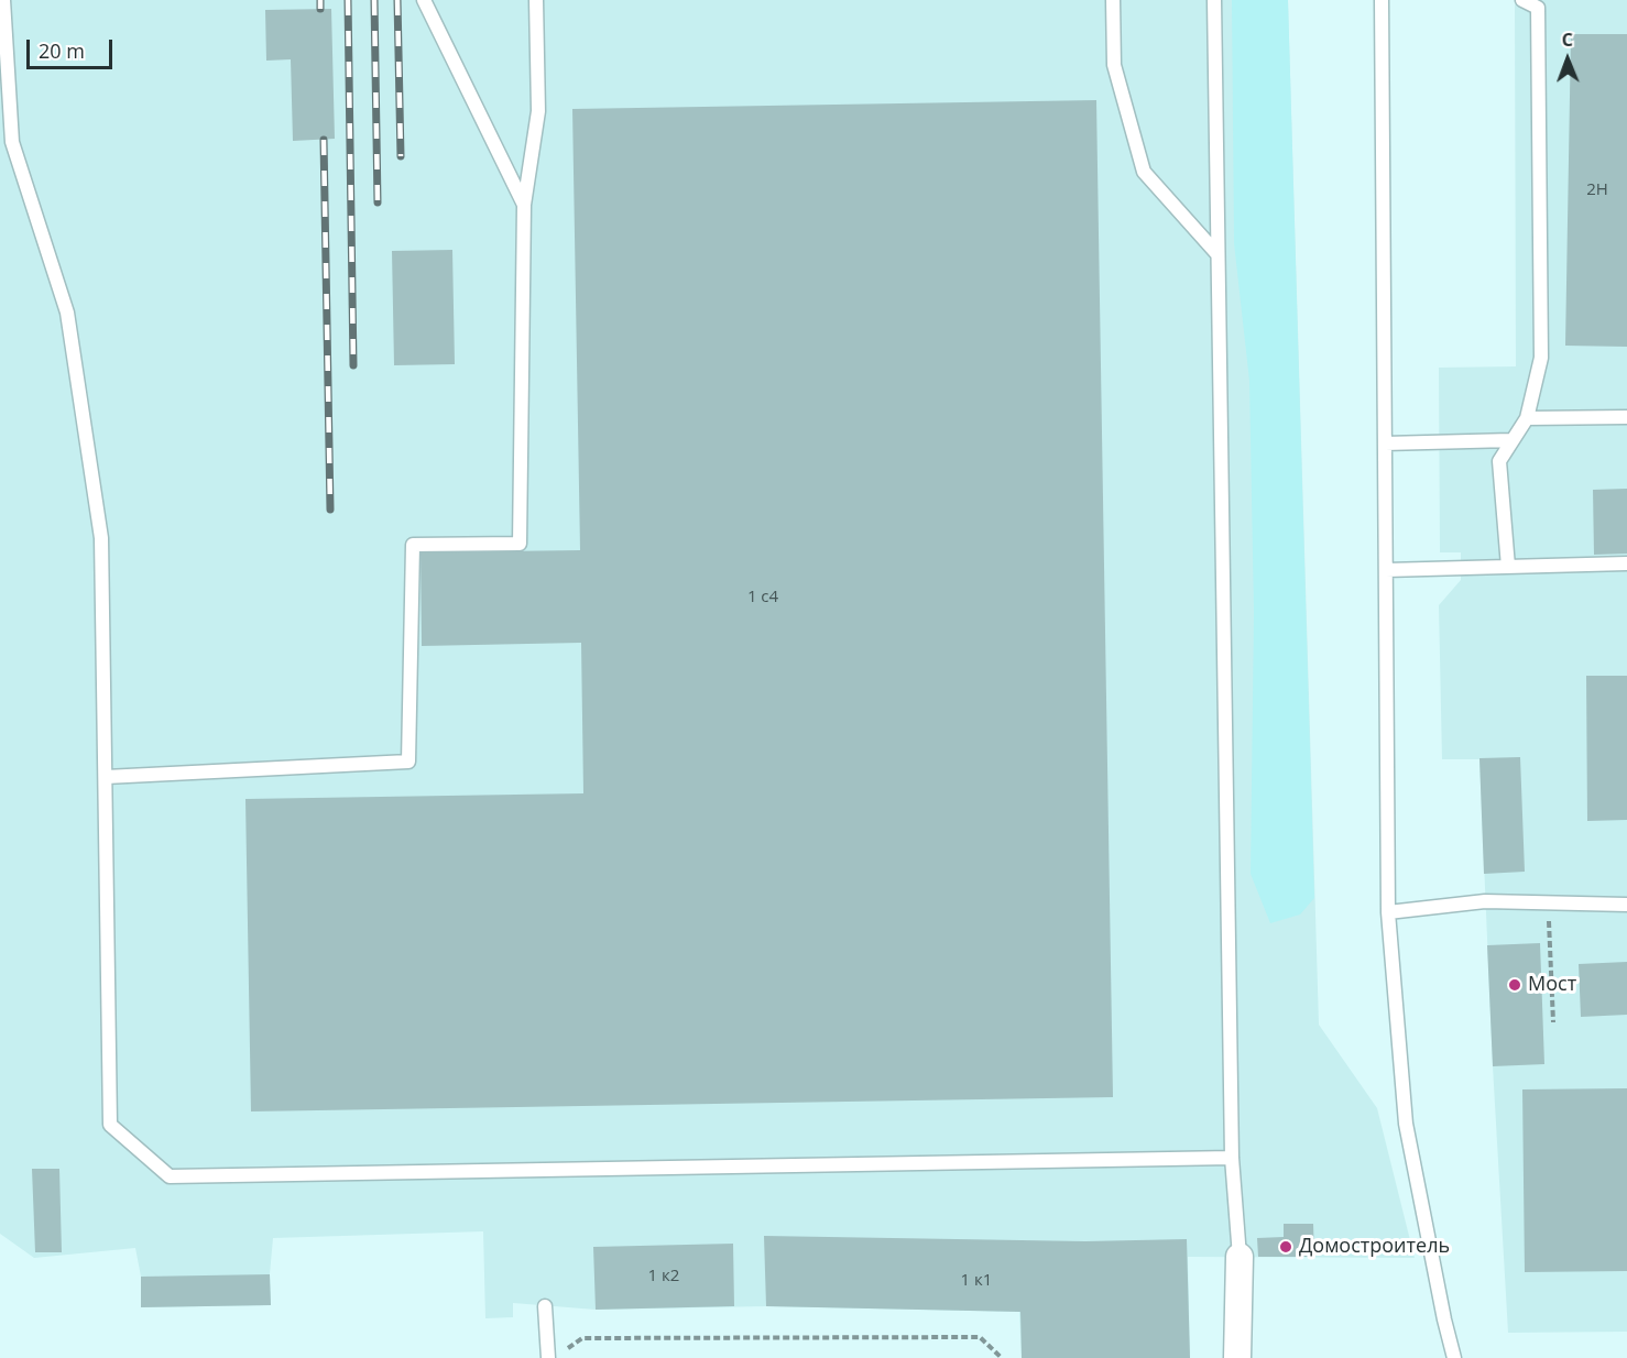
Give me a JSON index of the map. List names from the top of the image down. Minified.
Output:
{"places":["Мост","Домостроитель"],"house_numbers":["2Н","1 с4","1 к2","1 к1"],"scale_bar":"20 m","north":"top"}
